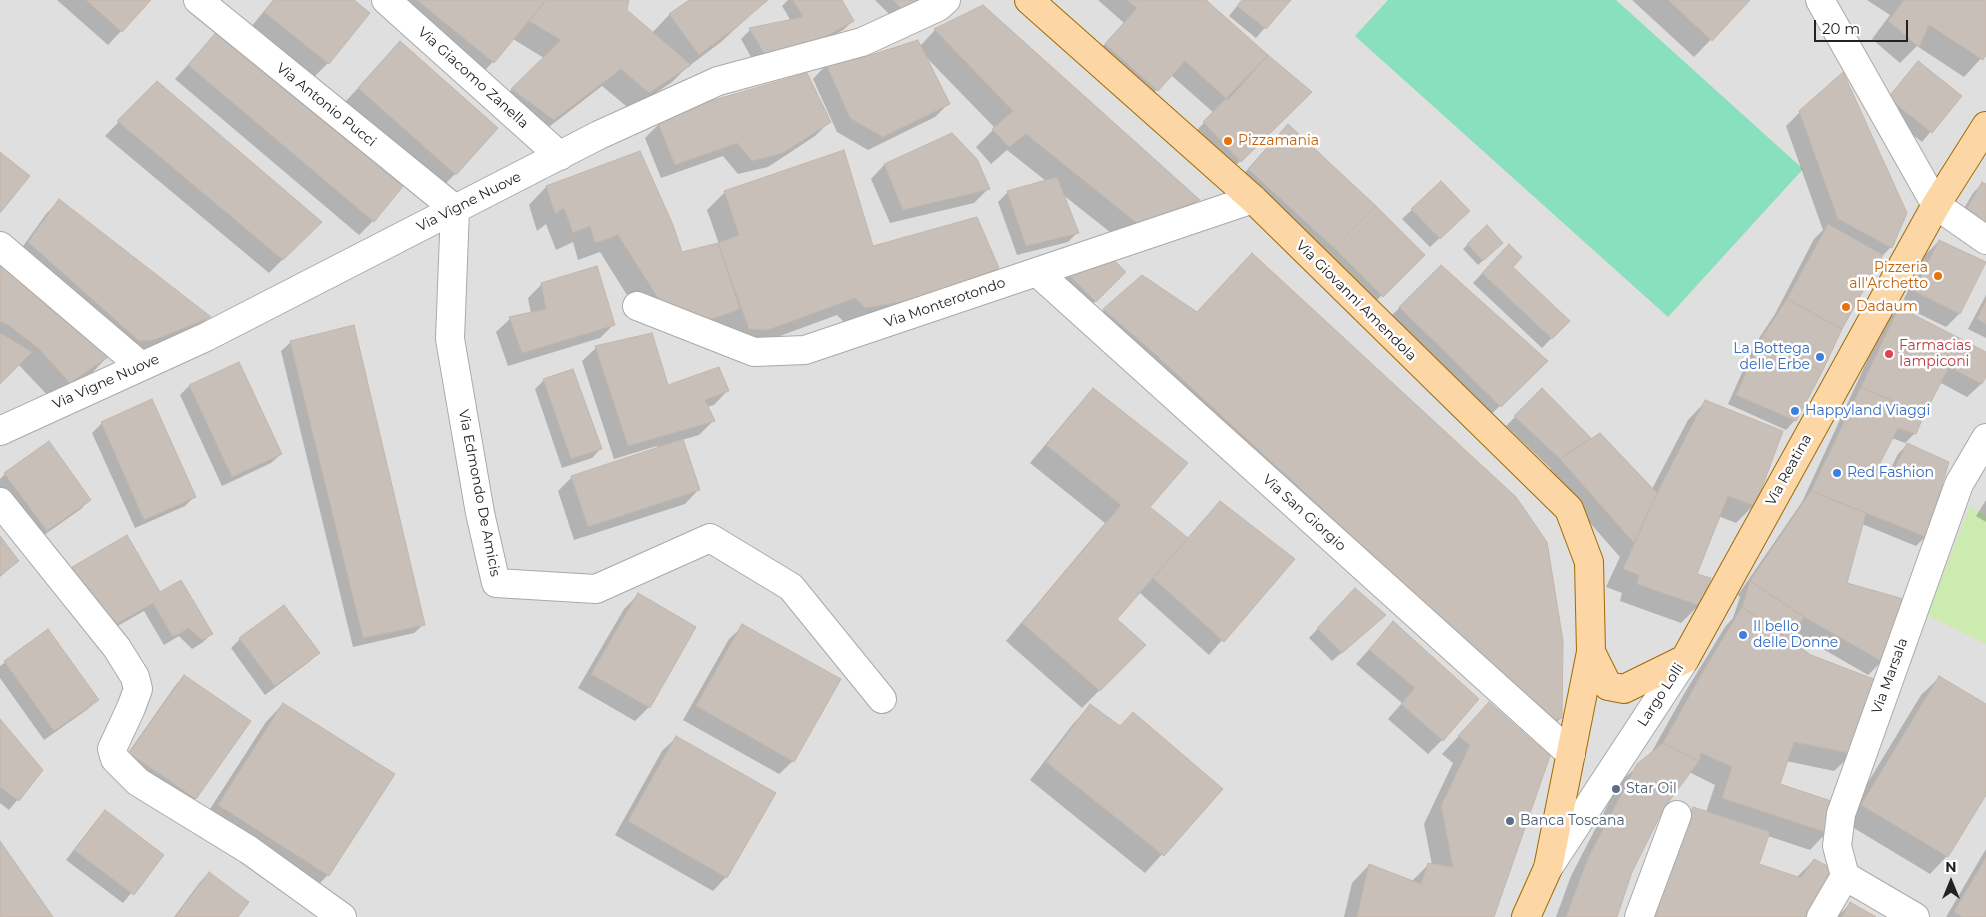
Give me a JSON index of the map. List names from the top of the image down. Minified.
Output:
{"streets":{"main road":["Via Giovanni Amendola","Via Reatina","Largo Lolli"],"street":["Via Giacomo Zanella","Via Antonio Pucci","Via Vigne Nuove","Via Monterotondo","Via Edmondo De Amicis","Via San Giorgio","Via Marsala"]},"crossings":[["Via Giacomo Zanella","Via Vigne Nuove"],["Via Antonio Pucci","Via Vigne Nuove"],["Via Antonio Pucci","Via Edmondo De Amicis"],["Via Vigne Nuove","Via Edmondo De Amicis"],["Via Giovanni Amendola","Via Monterotondo"],["Via Giovanni Amendola","Largo Lolli"],["Via Monterotondo","Via San Giorgio"],["Via Reatina","Largo Lolli"]],"places":["Pizzamania","Pizzeria all'Archetto","Dadaum","Farmacias Iampiconi","La Bottega delle Erbe","Happyland Viaggi","Red Fashion","Il bello delle Donne","Star Oil","Banca Toscana"],"scale_bar":"20 m","north":"top"}
